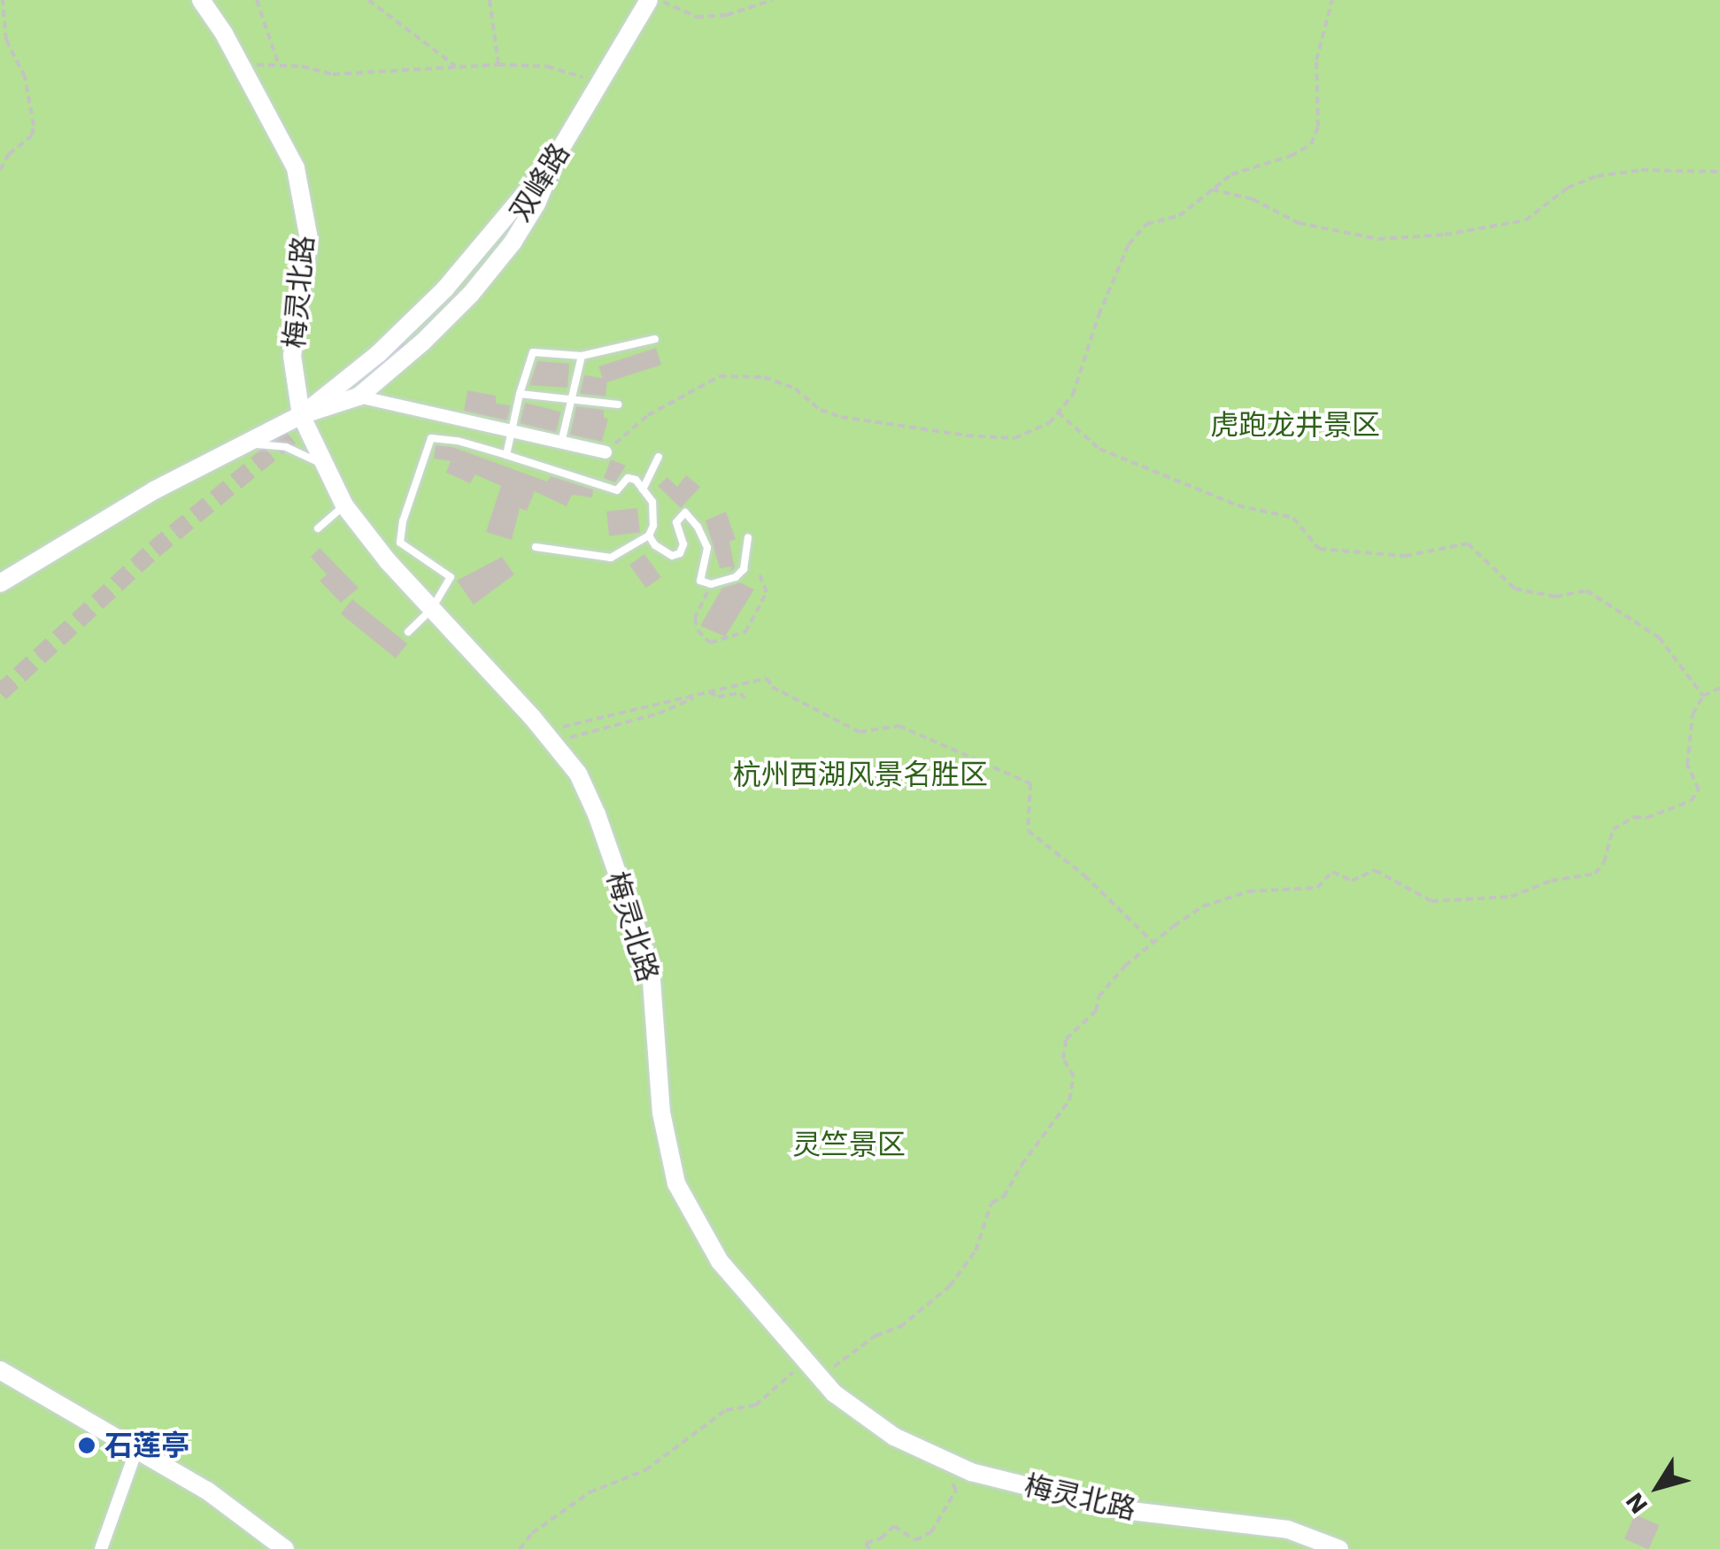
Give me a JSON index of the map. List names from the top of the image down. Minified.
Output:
{"streets":{"main road":["双峰路","梅灵北路"]},"parks":["虎跑龙井景区","杭州西湖风景名胜区","灵竺景区"],"places":["石莲亭"],"north":"bottom left"}
